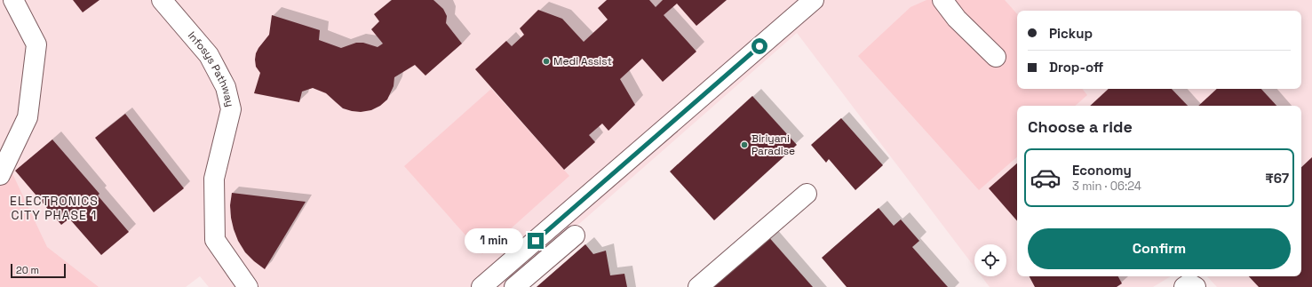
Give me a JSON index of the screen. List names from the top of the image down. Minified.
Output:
{"streets":{"street":["Infosys Pathway"]},"districts":["ELECTRONICS CITY PHASE 1"],"places":["Medi Assist","Biriyani Paradise"],"scale_bar":"20 m","page":{"banner":["Pickup","Drop-off"],"heading":"Choose a ride","list":[{"name":"Economy","note":"3 min · 06:24","value":"₹67"}],"buttons":"Confirm","bubble":"1 min","scale":"20 m"}}
